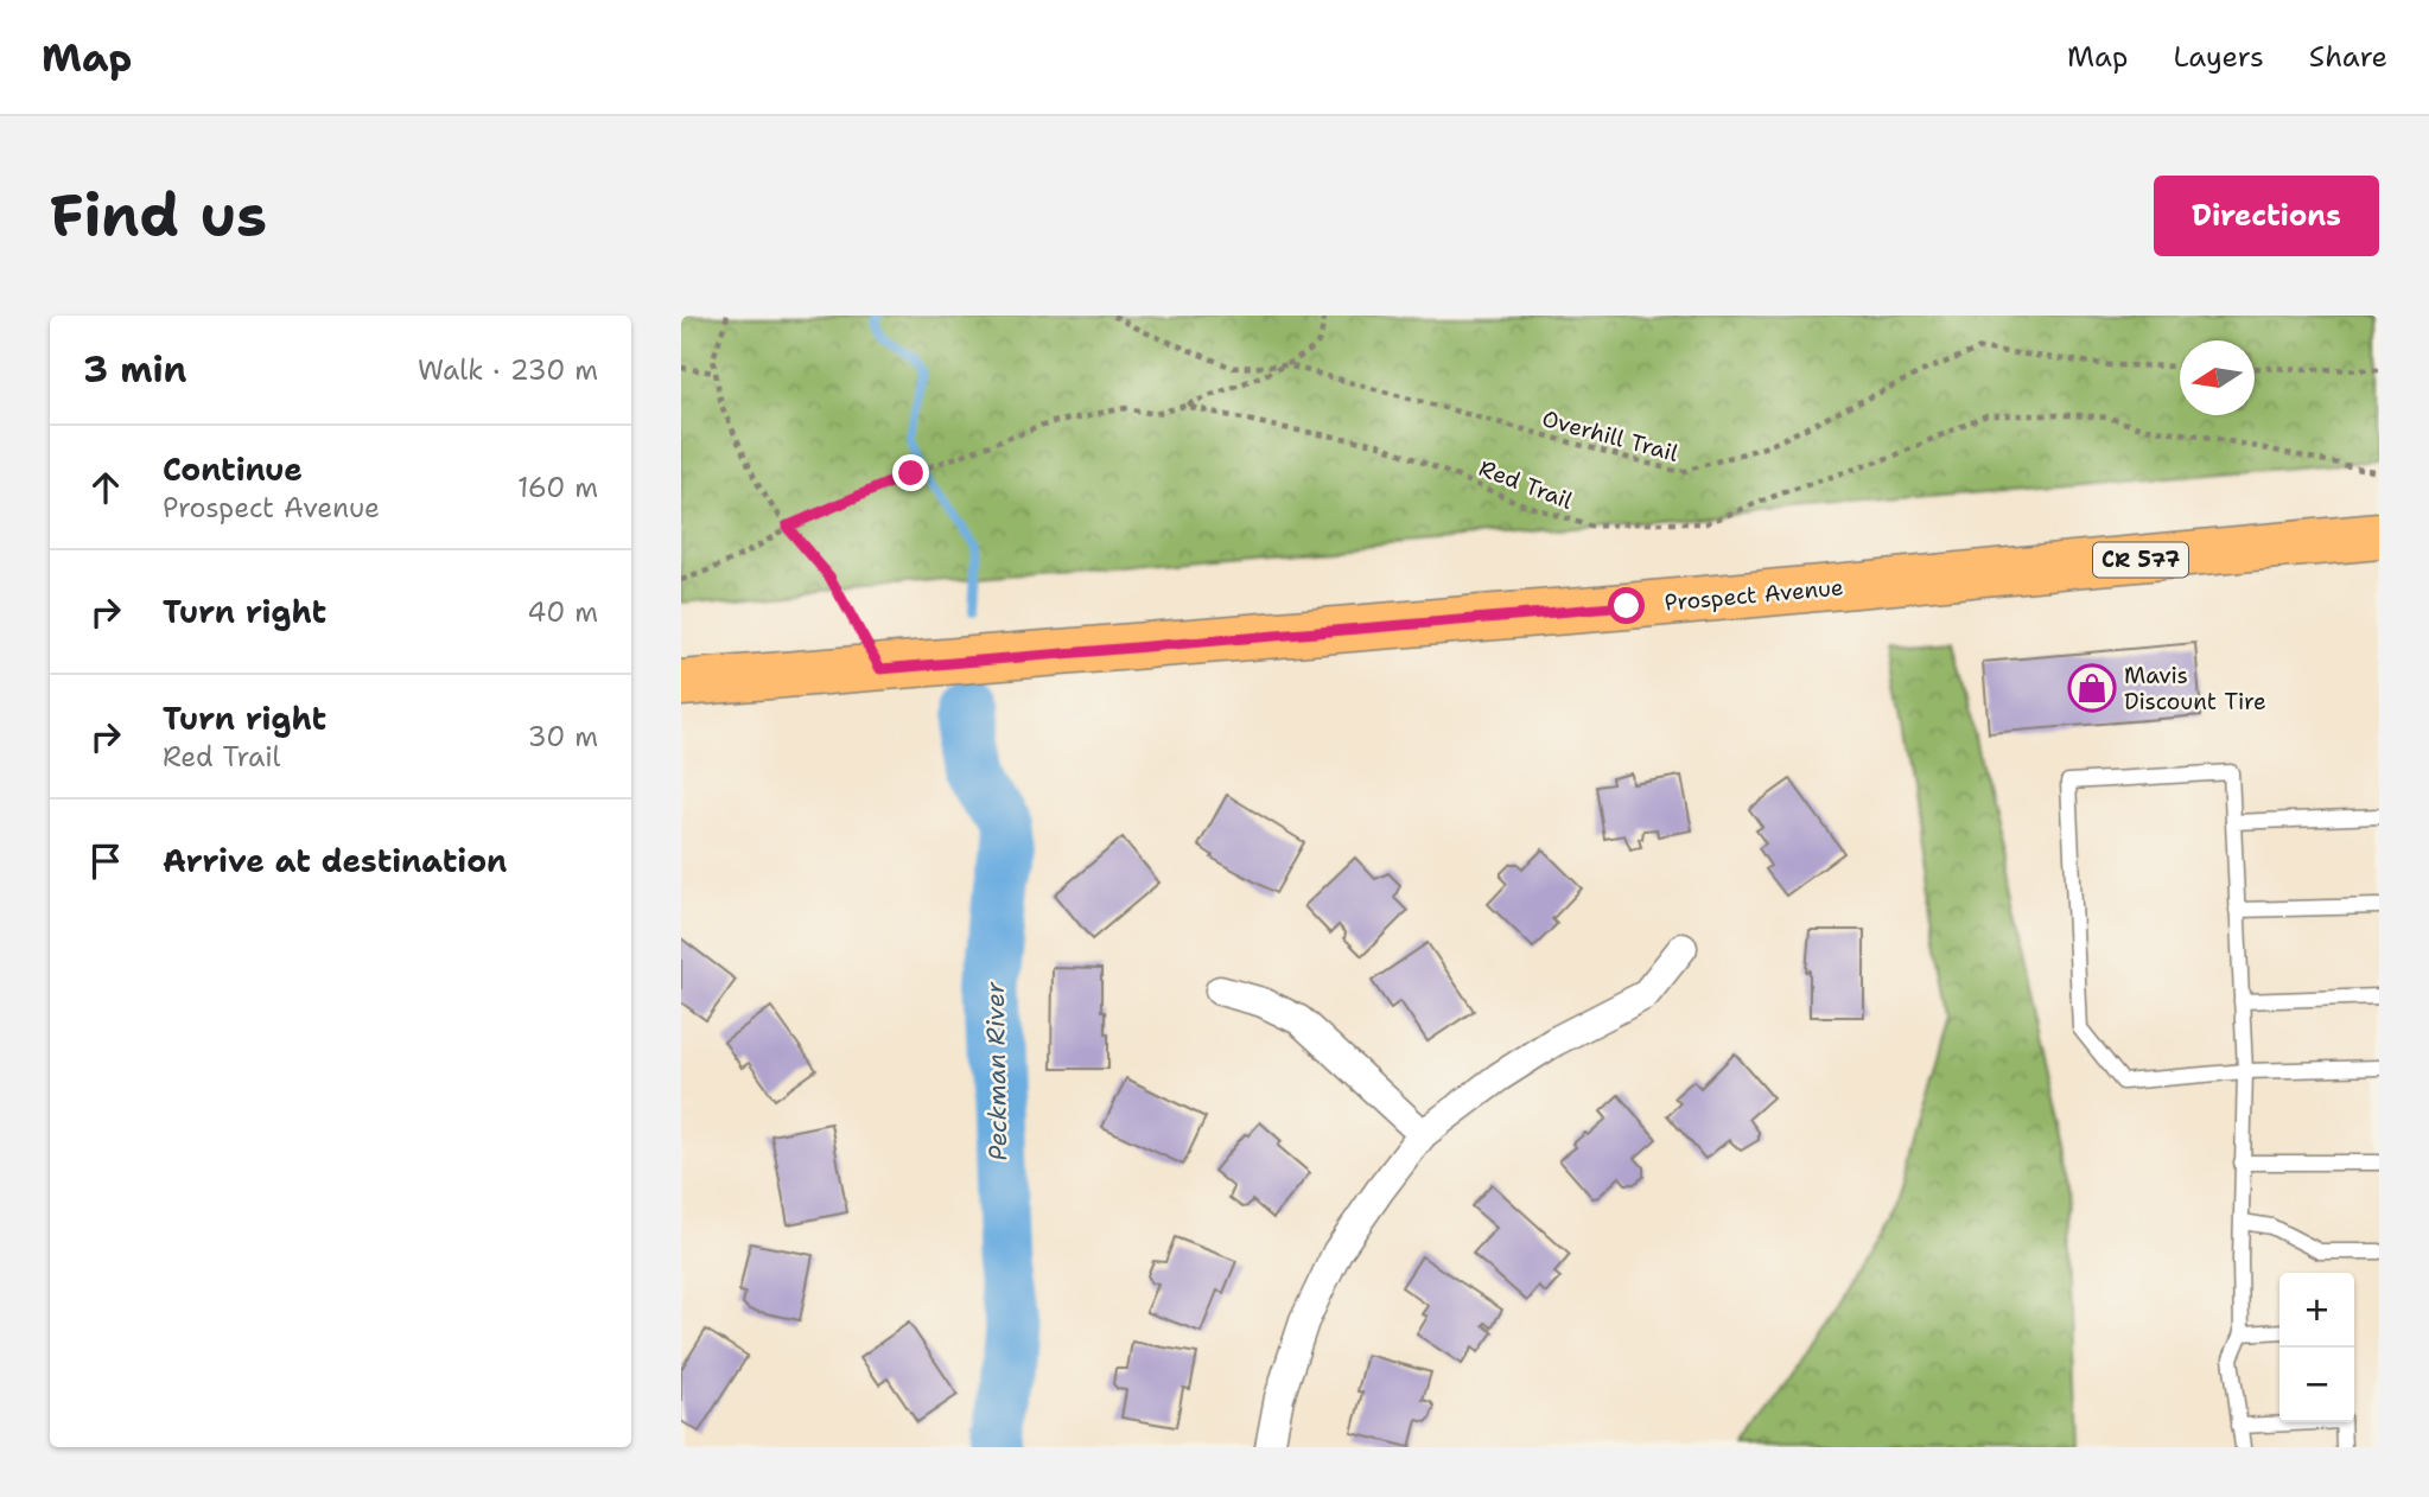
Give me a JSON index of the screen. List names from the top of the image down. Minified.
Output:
{"streets":{"main road":["CR 577","Prospect Avenue"],"path":["Overhill Trail","Red Trail"]},"water":["Peckman River"],"places":{"shop":["Mavis Discount Tire"]},"north":"left","page":{"header":"Map","nav":["Map","Layers","Share"],"buttons":"Directions","title":"Find us","heading":["3 min","Walk · 230 m"],"list":[["Continue","Prospect Avenue","160 m"],["Turn right","40 m"],["Turn right","Red Trail","30 m"],"Arrive at destination"],"map_buttons":["+","−"]}}
